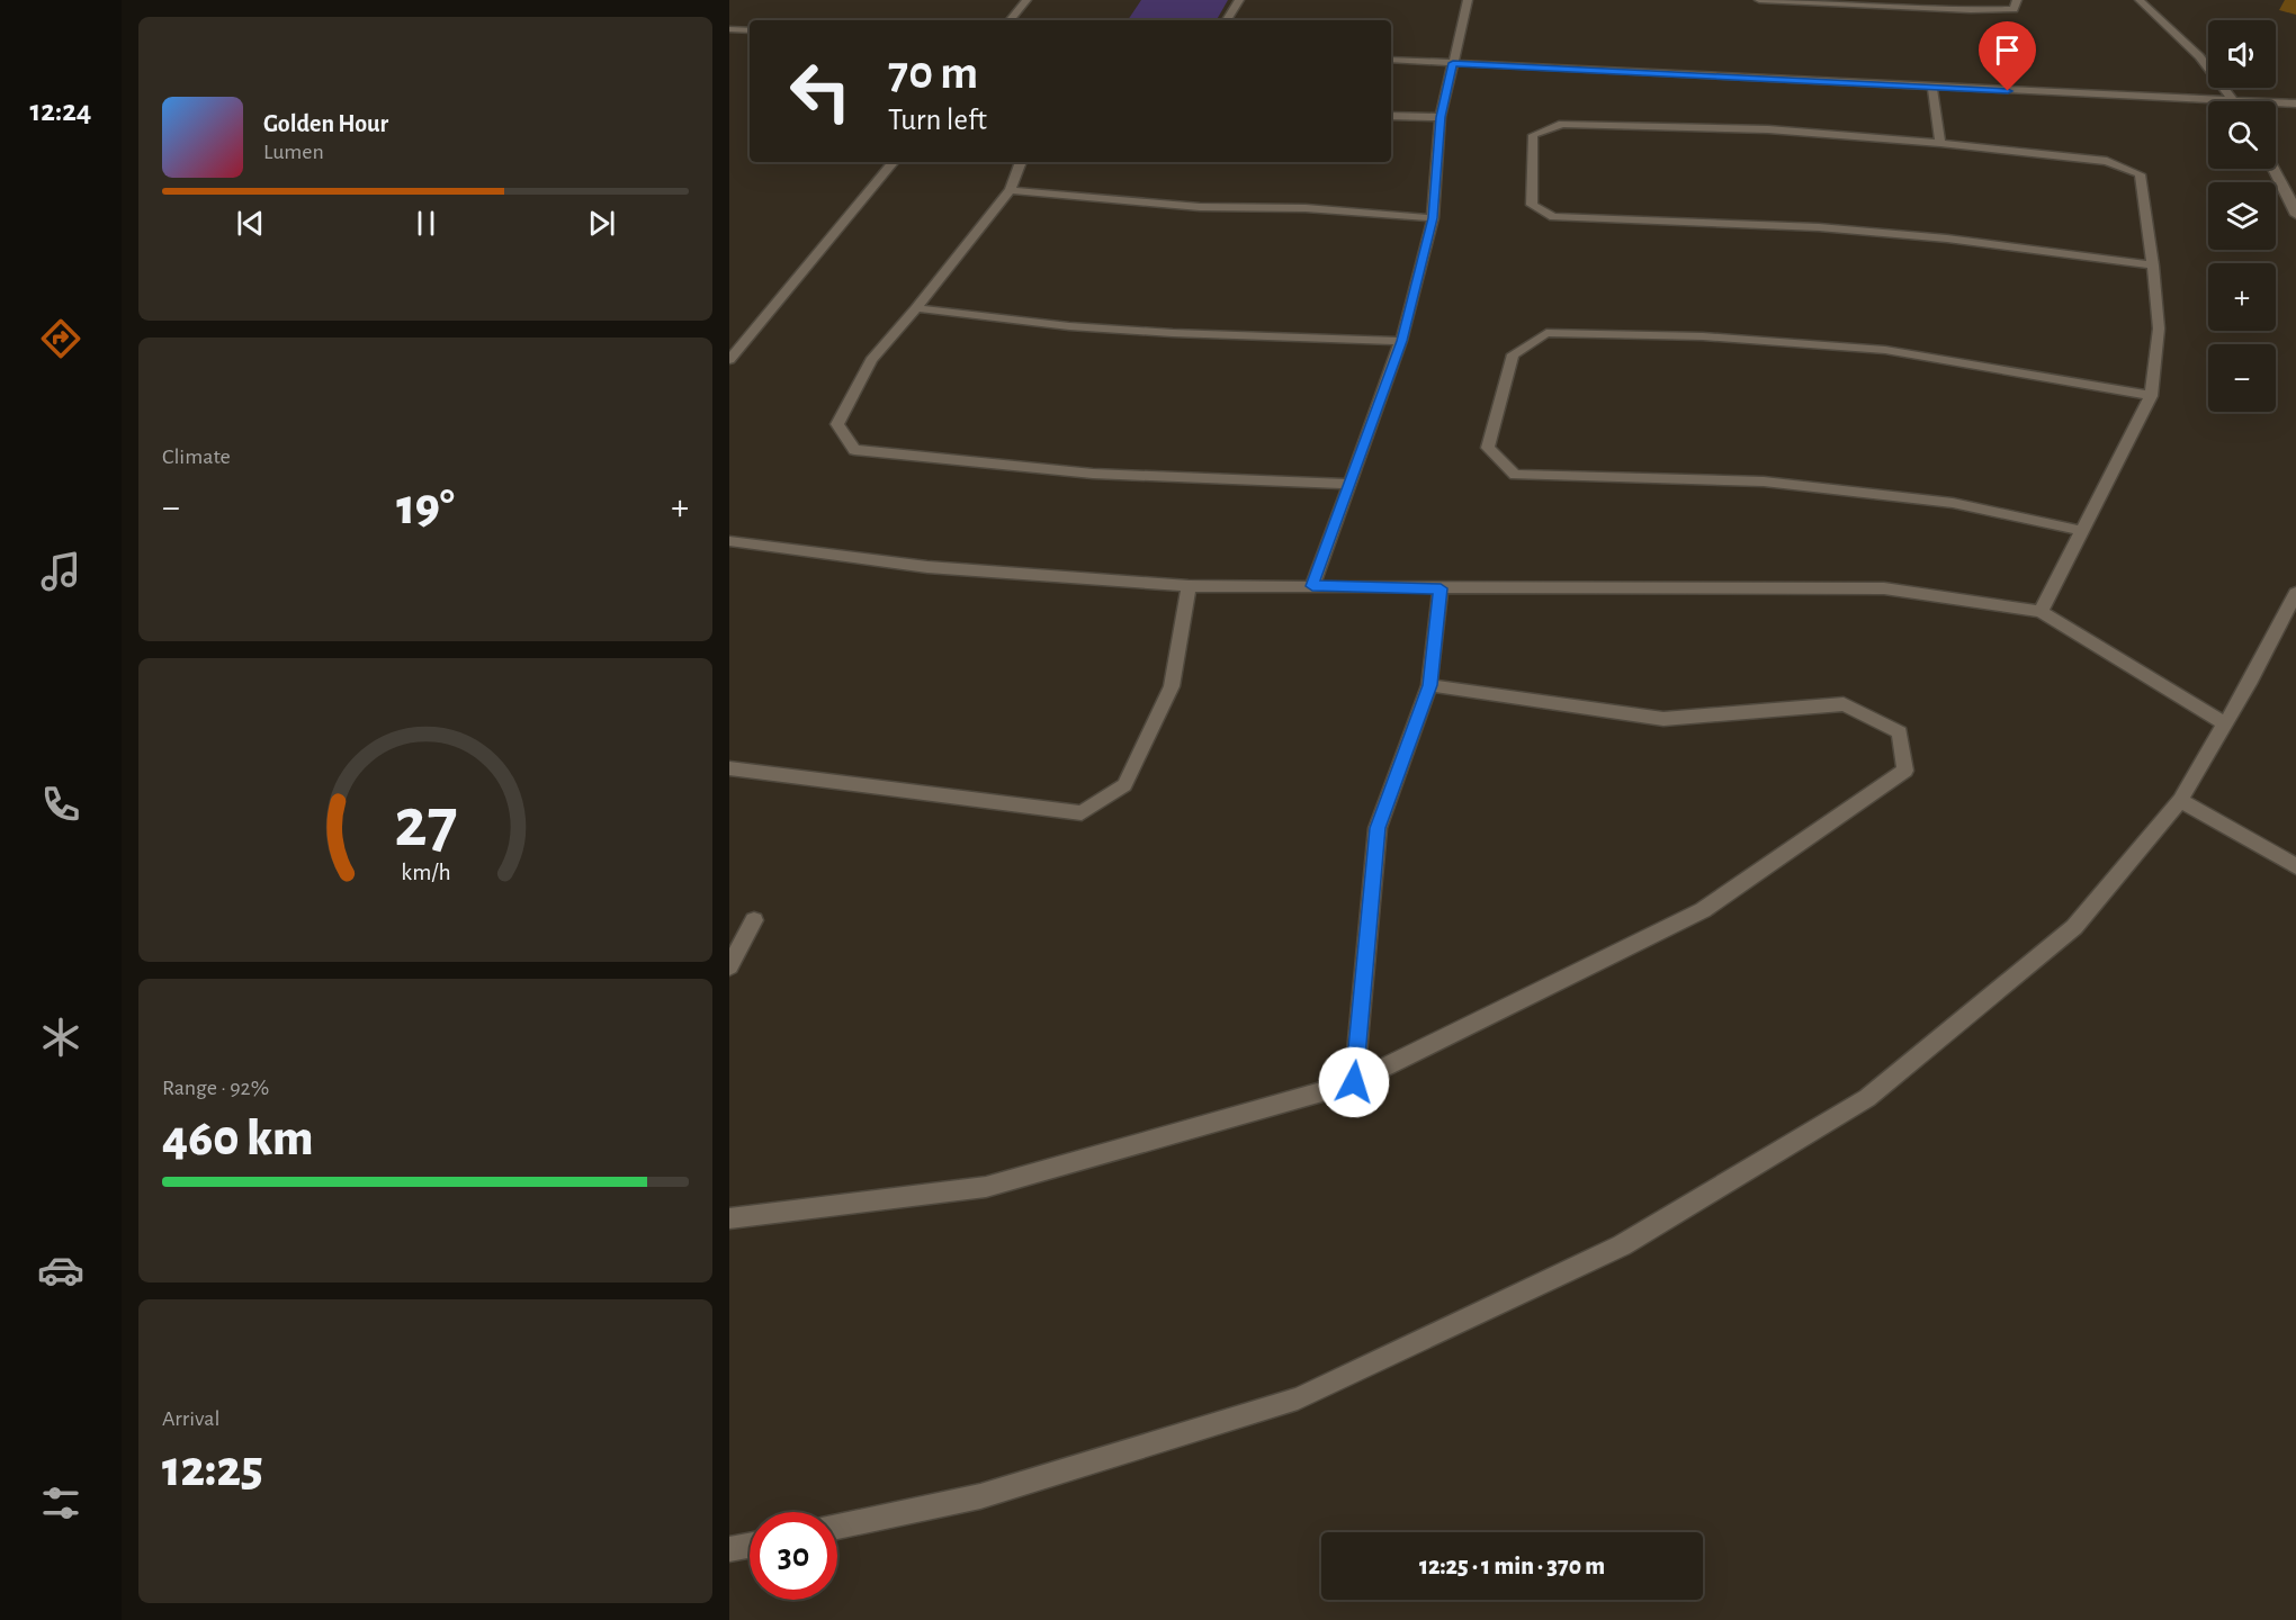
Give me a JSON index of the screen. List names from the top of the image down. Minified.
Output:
{"page":{"tabs":"12:24","map_buttons":["+","−"],"turn":["70 m","Turn left"],"song":["Golden Hour","Lumen"],"tile":["Climate",["Range · 92%","460 km"],["Arrival","12:25"]],"heat":["−","19°","+"],"limit":"30","trip":"12:25 · 1 min · 370 m","gauge":["27","km/h"]}}
